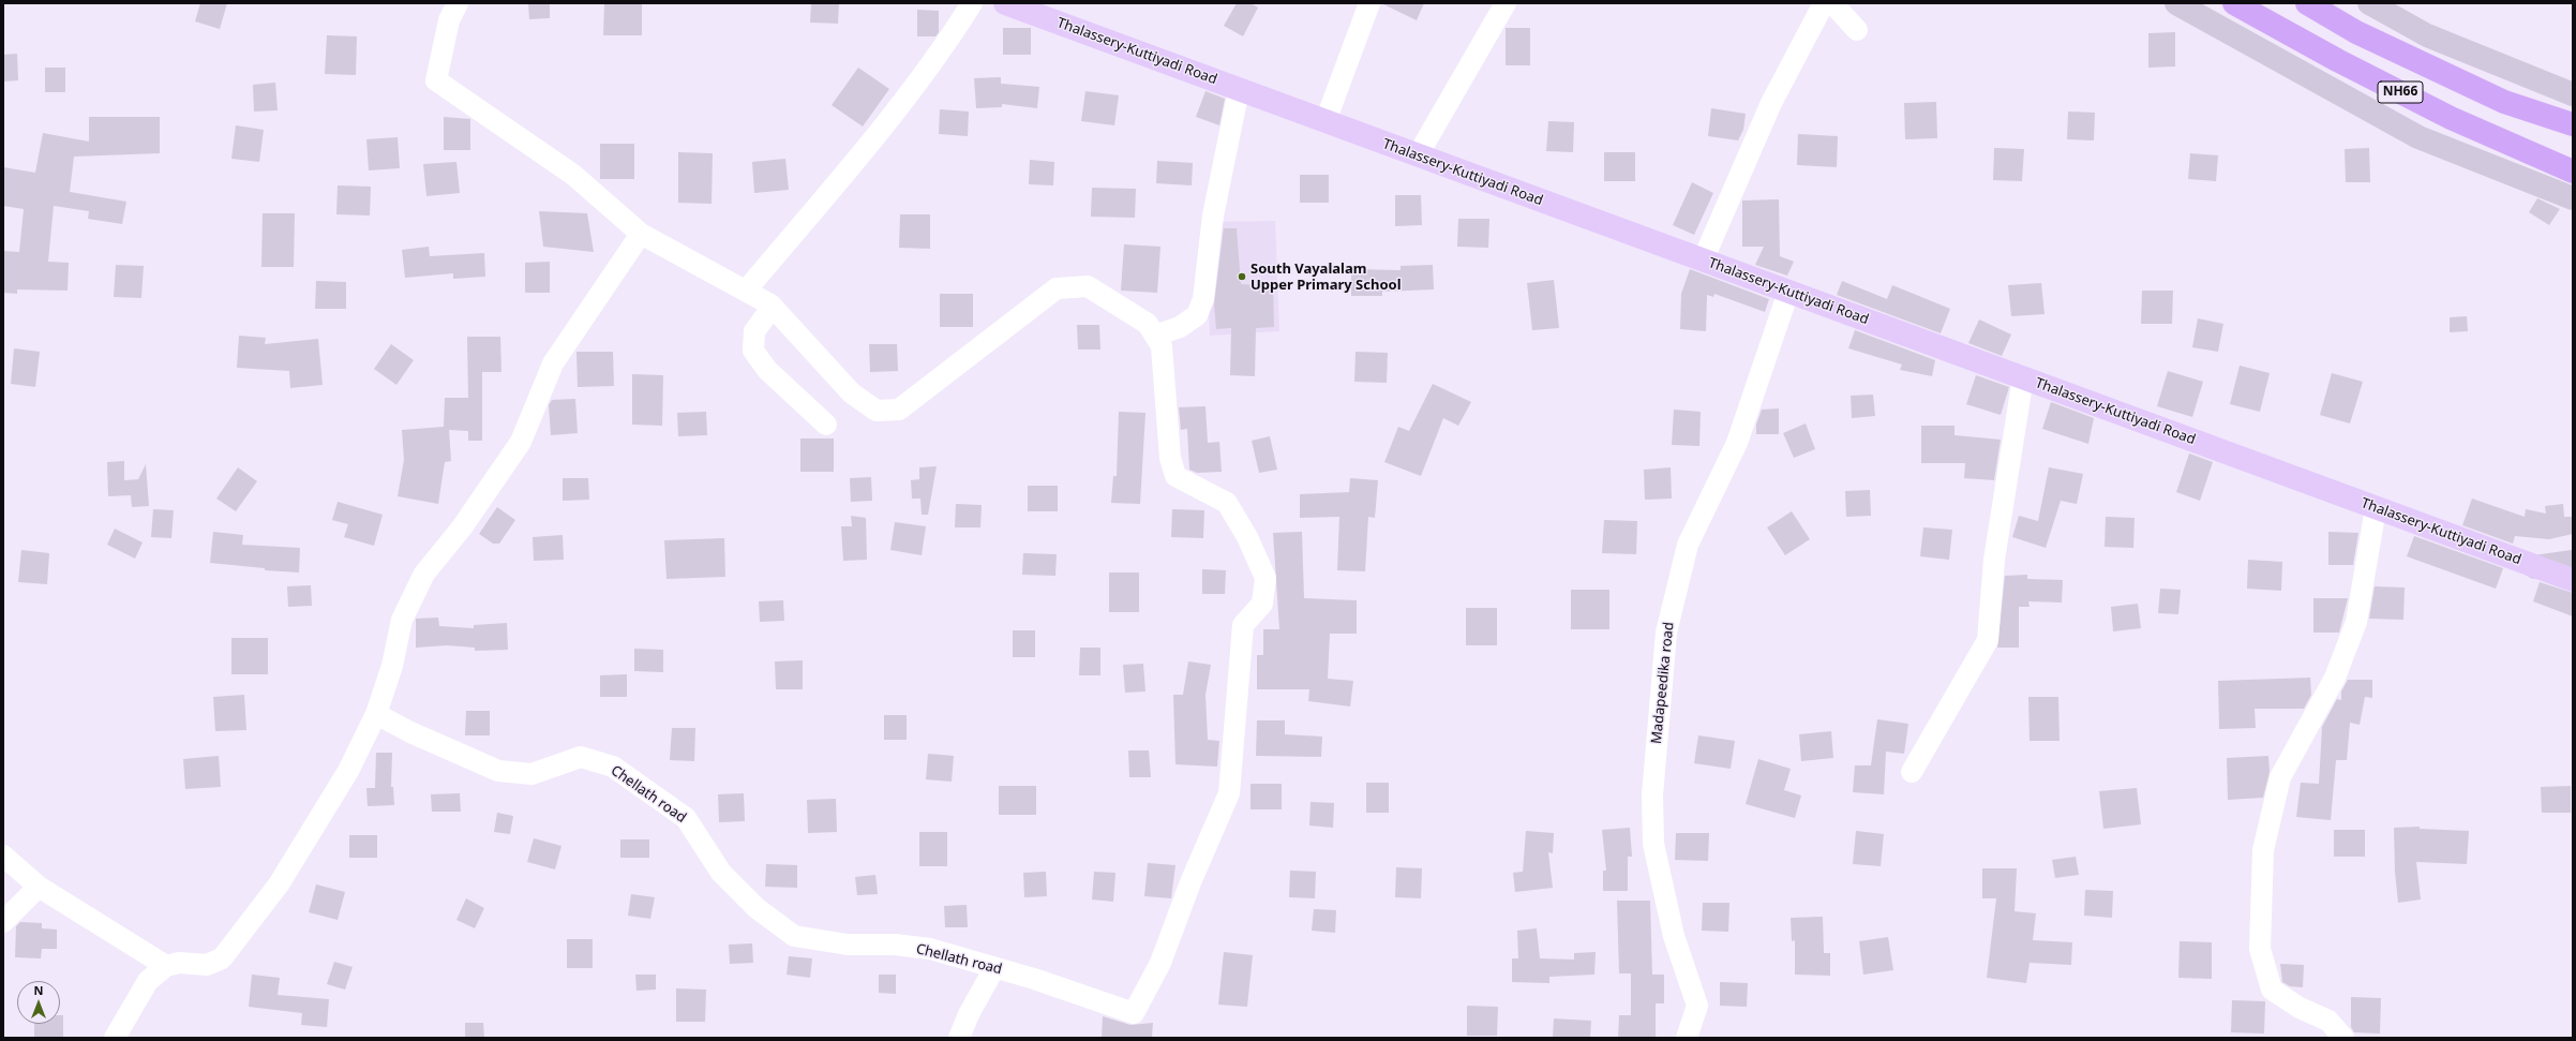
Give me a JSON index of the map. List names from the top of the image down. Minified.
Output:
{"streets":{"highway":["NH66"],"main road":["Thalassery-Kuttiyadi Road"],"street":["Madapeedika road","Chellath road"]},"crossings":[["Thalassery-Kuttiyadi Road","Madapeedika road"]],"places":["South Vayalalam Upper Primary School"],"north":"top"}
